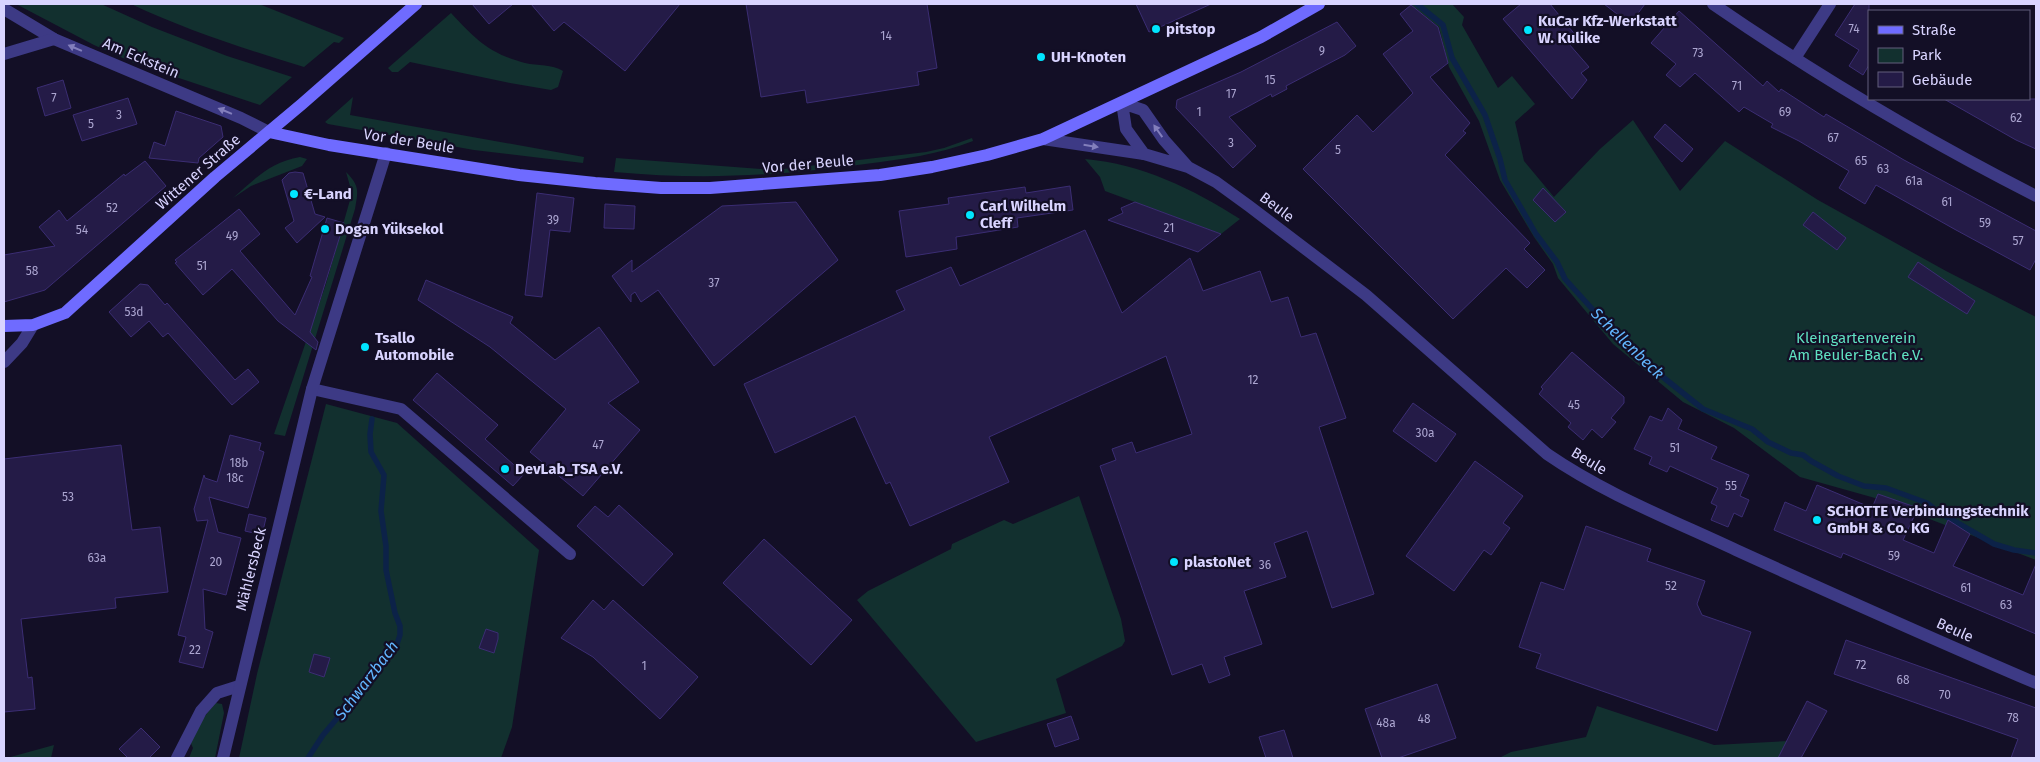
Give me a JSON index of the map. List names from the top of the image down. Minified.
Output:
{"streets":{"main road":["Vor der Beule","Wittener Straße"],"street":["Am Eckstein","Beule","Mählersbeck"]},"crossings":[["Am Eckstein","Vor der Beule"],["Am Eckstein","Wittener Straße"],["Vor der Beule","Wittener Straße"],["Vor der Beule","Beule"],["Vor der Beule","Mählersbeck"]],"one_way":["Am Eckstein"],"water":["Schellenbeck","Schwarzbach"],"parks":["Kleingartenverein Am Beuler-Bach e.V."],"places":["pitstop","KuCar Kfz-Werkstatt W. Kulike","UH-Knoten","€-Land","Carl Wilhelm Cleff","Dogan Yüksekol","Tsallo Automobile","DevLab_TSA e.V.","SCHOTTE Verbindungstechnik GmbH & Co. KG","plastoNet"],"house_numbers":["74","14","9","73","15","71","17","7","1","69","3","62","5","67","3","5","65","63","61a","61","52","39","59","21","54","49","57","51","58","37","53d","12","45","30a","47","51","18b","18c","55","53","59","63a","20","36","52","61","63","22","72","1","68","70","78","48","48a"],"legend":["Straße","Park","Gebäude"]}
